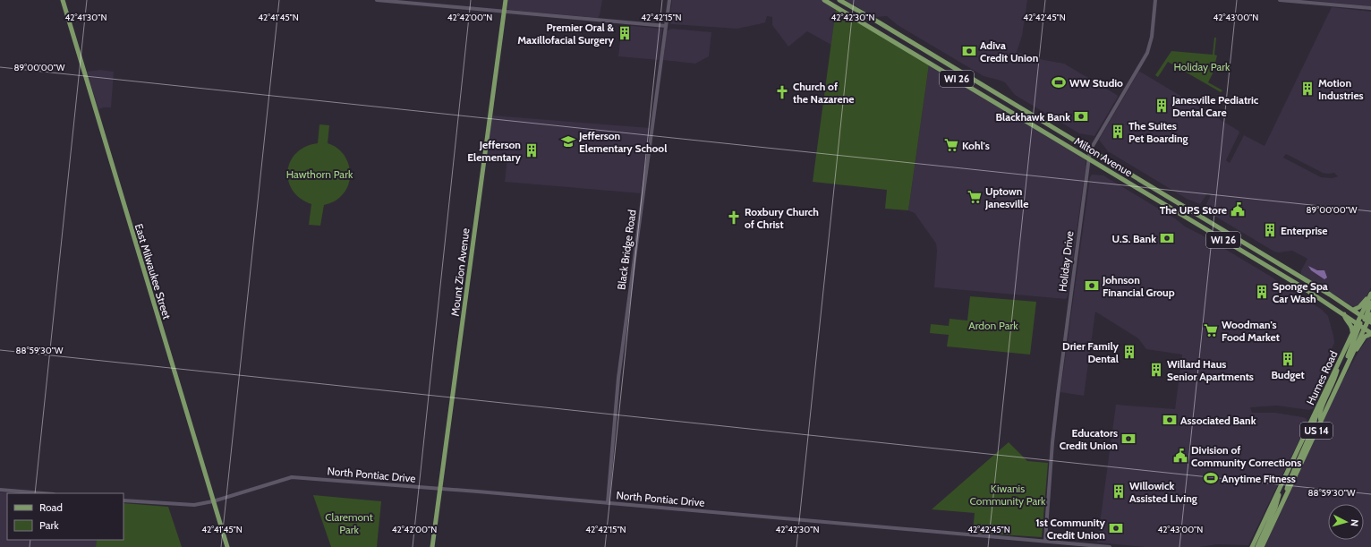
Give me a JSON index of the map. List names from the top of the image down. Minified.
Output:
{"streets":{"main road":["WI 26","Milton Avenue","East Milwaukee Street","Mount Zion Avenue","Humes Road","US 14"],"street":["Black Bridge Road","Holiday Drive","North Pontiac Drive"]},"crossings":[["Milton Avenue","Holiday Drive"],["Milton Avenue","Humes Road"],["Black Bridge Road","North Pontiac Drive"],["Holiday Drive","North Pontiac Drive"],["East Milwaukee Street","North Pontiac Drive"],["Mount Zion Avenue","North Pontiac Drive"]],"parks":["Holiday Park","Hawthorn Park","Ardon Park","Kiwanis Community Park","Claremont Park"],"places":{"building":["Premier Oral & Maxillofacial Surgery","Motion Industries","Janesville Pediatric Dental Care","The Suites Pet Boarding","Jefferson Elementary","Enterprise","Sponge Spa Car Wash","Drier Family Dental","Budget","Willard Haus Senior Apartments","Willowick Assisted Living"],"bank":["Adiva Credit Union","Blackhawk Bank","U.S. Bank","Johnson Financial Group","Associated Bank","Educators Credit Union","1st Community Credit Union"],"sports":["WW Studio","Anytime Fitness"],"church":["Church of the Nazarene","Roxbury Church of Christ"],"school or university":["Jefferson Elementary School"],"supermarket":["Kohl's","Uptown Janesville","Woodman's Food Market"],"public building":["The UPS Store","Division of Community Corrections"]},"legend":["Road","Park"],"north":"right","coordinates":["42°41'30\"N","42°41'45\"N","42°42'00\"N","42°42'15\"N","42°42'30\"N","42°42'45\"N","42°43'00\"N","89°00'00\"W","88°59'30\"W"]}
